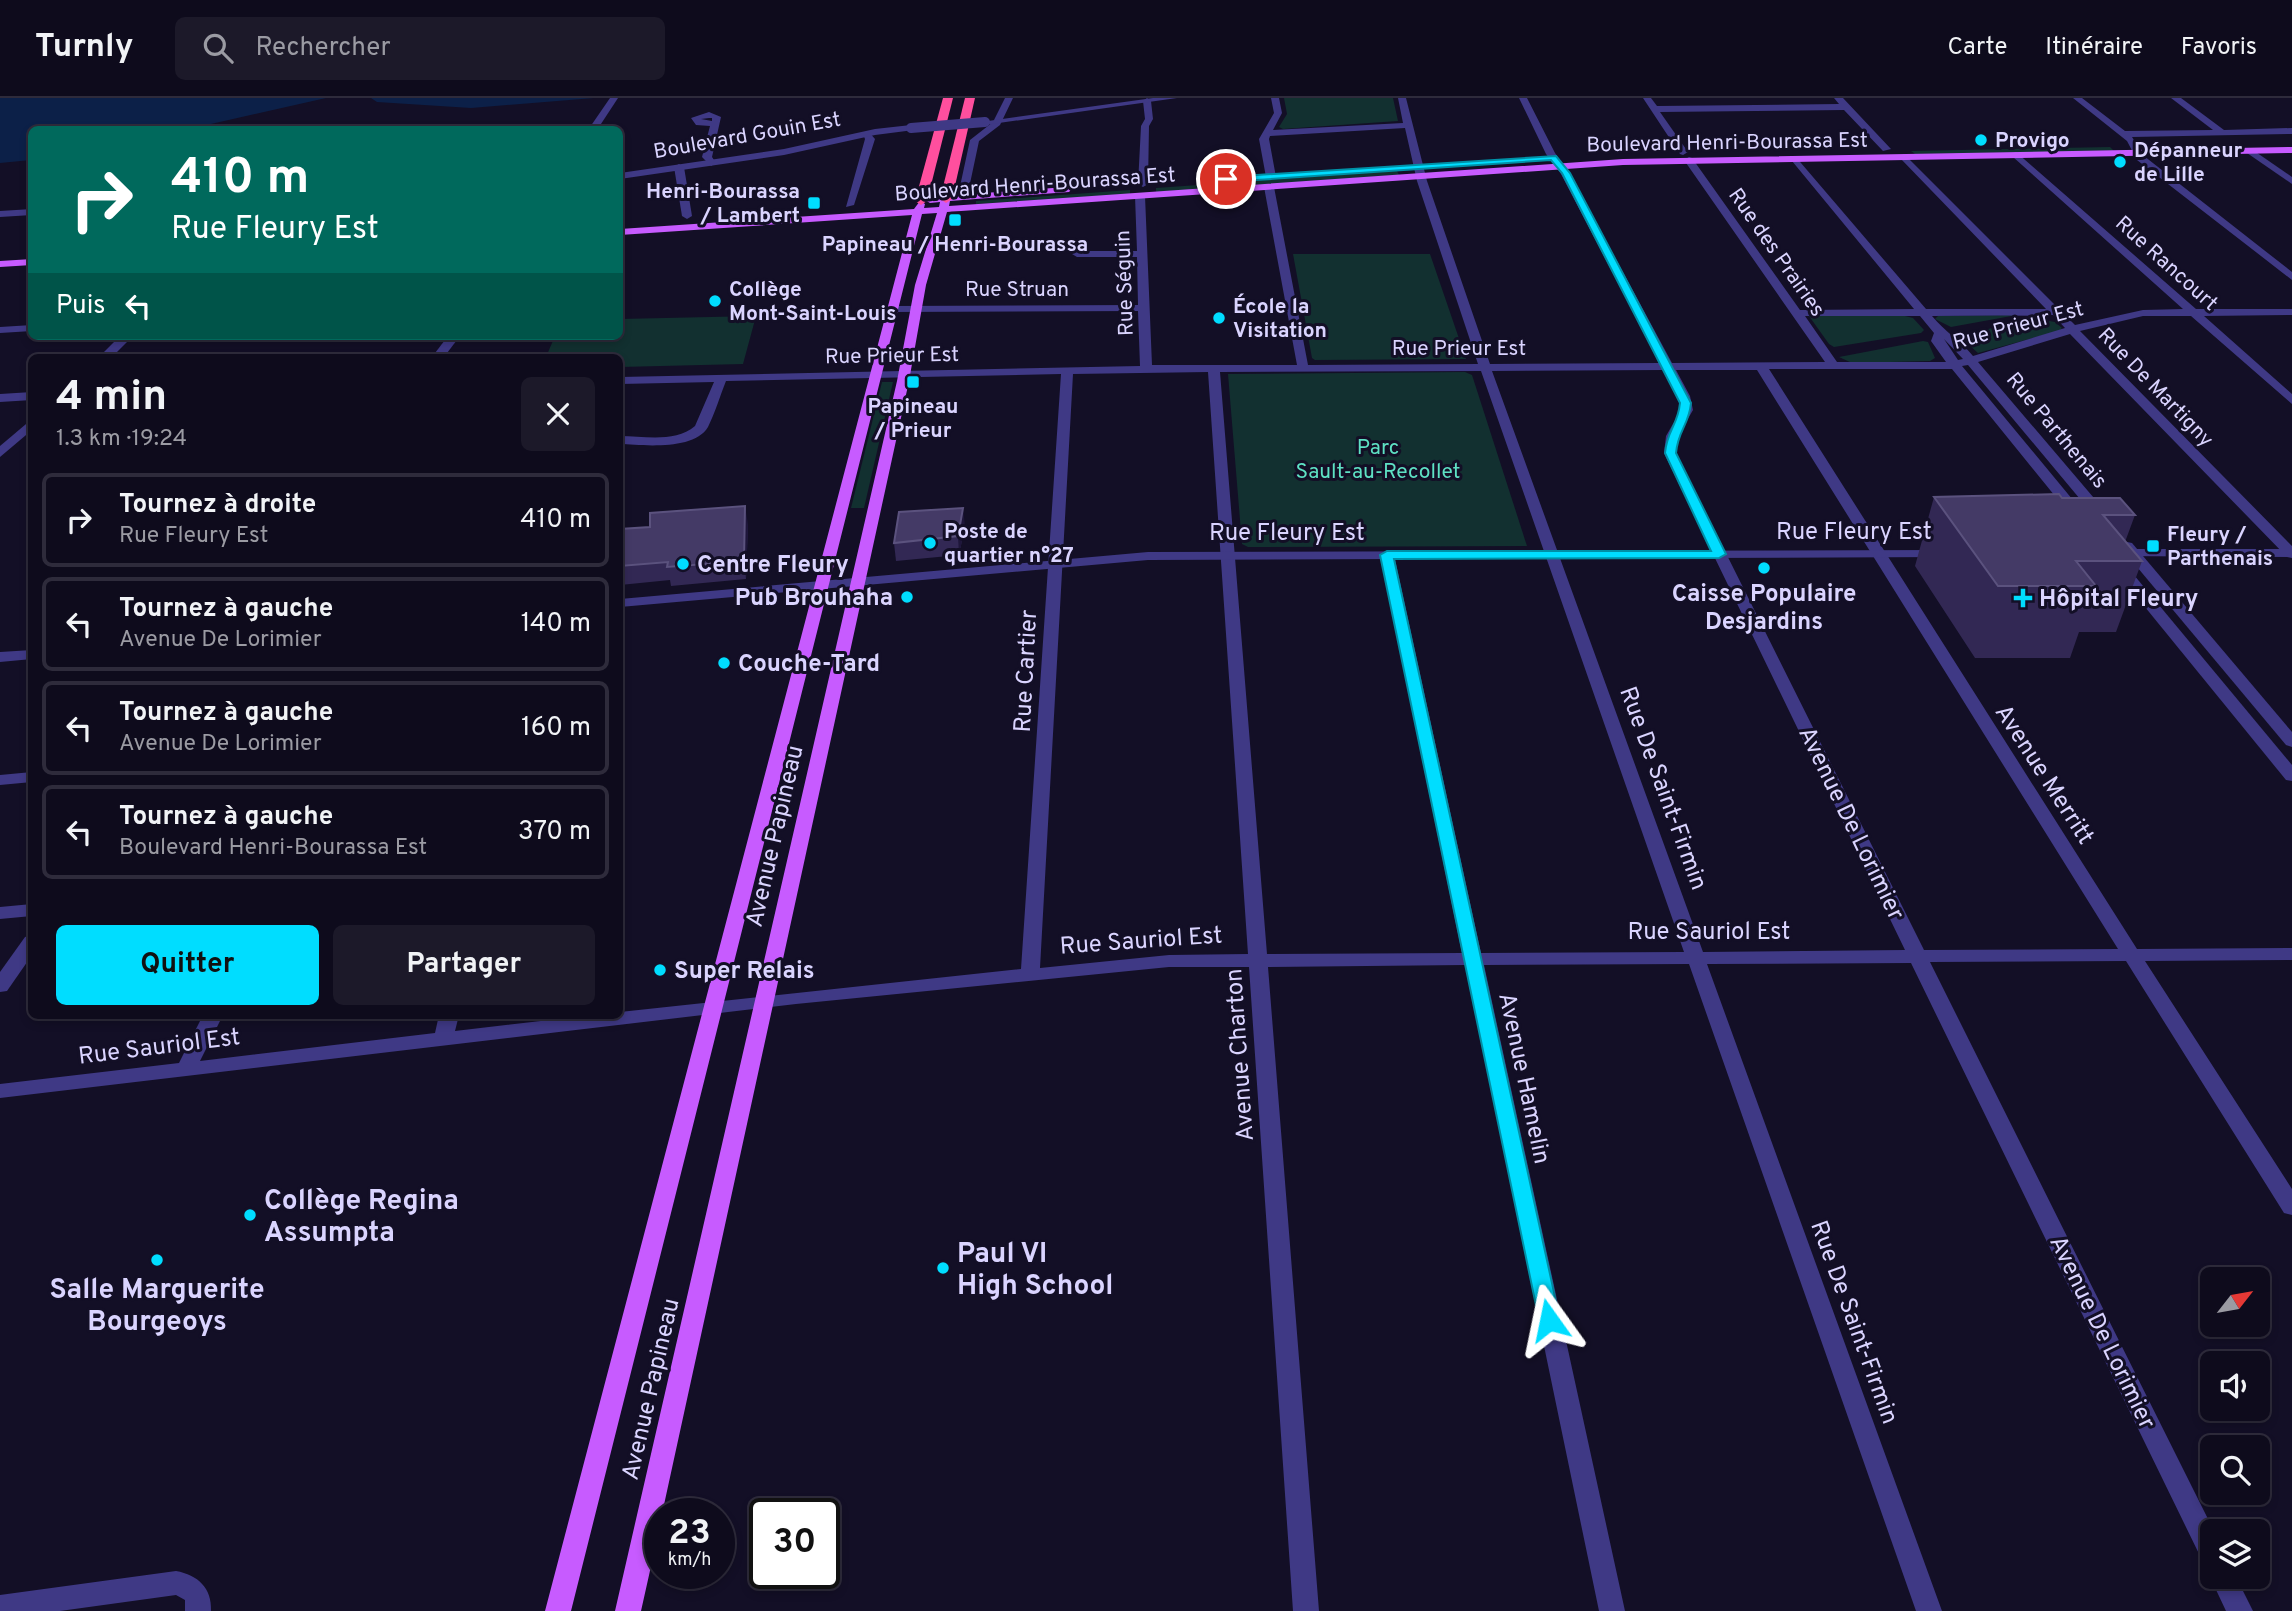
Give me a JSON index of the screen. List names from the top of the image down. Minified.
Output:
{"streets":{"main road":["Boulevard Henri-Bourassa Est","Avenue Papineau"],"street":["Boulevard Gouin Est","Rue des Prairies","Rue Rancourt","Rue Séguin","Rue Struan","Rue Prieur Est","Rue De Martigny","Rue Parthenais","Rue Fleury Est","Rue Cartier","Avenue Merritt","Rue De Saint-Firmin","Avenue De Lorimier","Rue Sauriol Est","Avenue Charton","Avenue Hamelin"]},"crossings":[["Boulevard Gouin Est","Rue Séguin"],["Boulevard Gouin Est","Avenue Papineau"],["Boulevard Henri-Bourassa Est","Rue des Prairies"],["Boulevard Henri-Bourassa Est","Rue Rancourt"],["Boulevard Henri-Bourassa Est","Rue Séguin"],["Boulevard Henri-Bourassa Est","Rue De Martigny"],["Boulevard Henri-Bourassa Est","Rue Parthenais"],["Boulevard Henri-Bourassa Est","Rue De Saint-Firmin"],["Boulevard Henri-Bourassa Est","Avenue De Lorimier"],["Boulevard Henri-Bourassa Est","Avenue Papineau"],["Rue des Prairies","Rue Prieur Est"],["Rue Rancourt","Rue Prieur Est"],["Rue Séguin","Rue Struan"],["Rue Séguin","Rue Prieur Est"],["Rue Struan","Avenue Papineau"],["Rue Prieur Est","Rue De Martigny"],["Rue Prieur Est","Rue Parthenais"],["Rue Prieur Est","Rue Cartier"],["Rue Prieur Est","Avenue Merritt"],["Rue Prieur Est","Rue De Saint-Firmin"],["Rue Prieur Est","Avenue De Lorimier"],["Rue Prieur Est","Avenue Papineau"],["Rue Prieur Est","Avenue Charton"],["Rue Fleury Est","Rue Cartier"],["Rue Fleury Est","Avenue Merritt"],["Rue Fleury Est","Rue De Saint-Firmin"],["Rue Fleury Est","Avenue De Lorimier"],["Rue Fleury Est","Avenue Papineau"],["Rue Fleury Est","Avenue Charton"],["Rue Fleury Est","Avenue Hamelin"],["Rue Cartier","Rue Sauriol Est"],["Avenue Merritt","Rue Sauriol Est"],["Rue De Saint-Firmin","Rue Sauriol Est"],["Avenue De Lorimier","Rue Sauriol Est"],["Avenue Papineau","Rue Sauriol Est"],["Rue Sauriol Est","Avenue Charton"],["Rue Sauriol Est","Avenue Hamelin"]],"parks":["Parc Sault-au-Recollet"],"places":{"other":["Provigo","Dépanneur de Lille","Collège Mont-Saint-Louis","École la Visitation","Poste de quartier n°27","Centre Fleury","Caisse Populaire Desjardins","Pub Brouhaha","Couche-Tard","Super Relais","Collège Regina Assumpta","Salle Marguerite Bourgeoys","Paul VI High School"],"transit":["Henri-Bourassa / Lambert","Papineau / Henri-Bourassa","Papineau / Prieur","Fleury / Parthenais"],"health":["Hôpital Fleury"]},"north":"top right","page":{"header":"Turnly","search":"Rechercher","nav":["Carte","Itinéraire","Favoris"],"turn":["410 m","Rue Fleury Est"],"then":"Puis","heading":["4 min","1.3 km · 19:24"],"list":[{"name":"Tournez à droite","note":"Rue Fleury Est","value":"410 m"},{"name":"Tournez à gauche","note":"Avenue De Lorimier","value":"140 m"},{"name":"Tournez à gauche","note":"Avenue De Lorimier","value":"160 m"},{"name":"Tournez à gauche","note":"Boulevard Henri-Bourassa Est","value":"370 m"}],"buttons":["Quitter","Partager"],"speed":"23 km/h","limit":"30"}}
